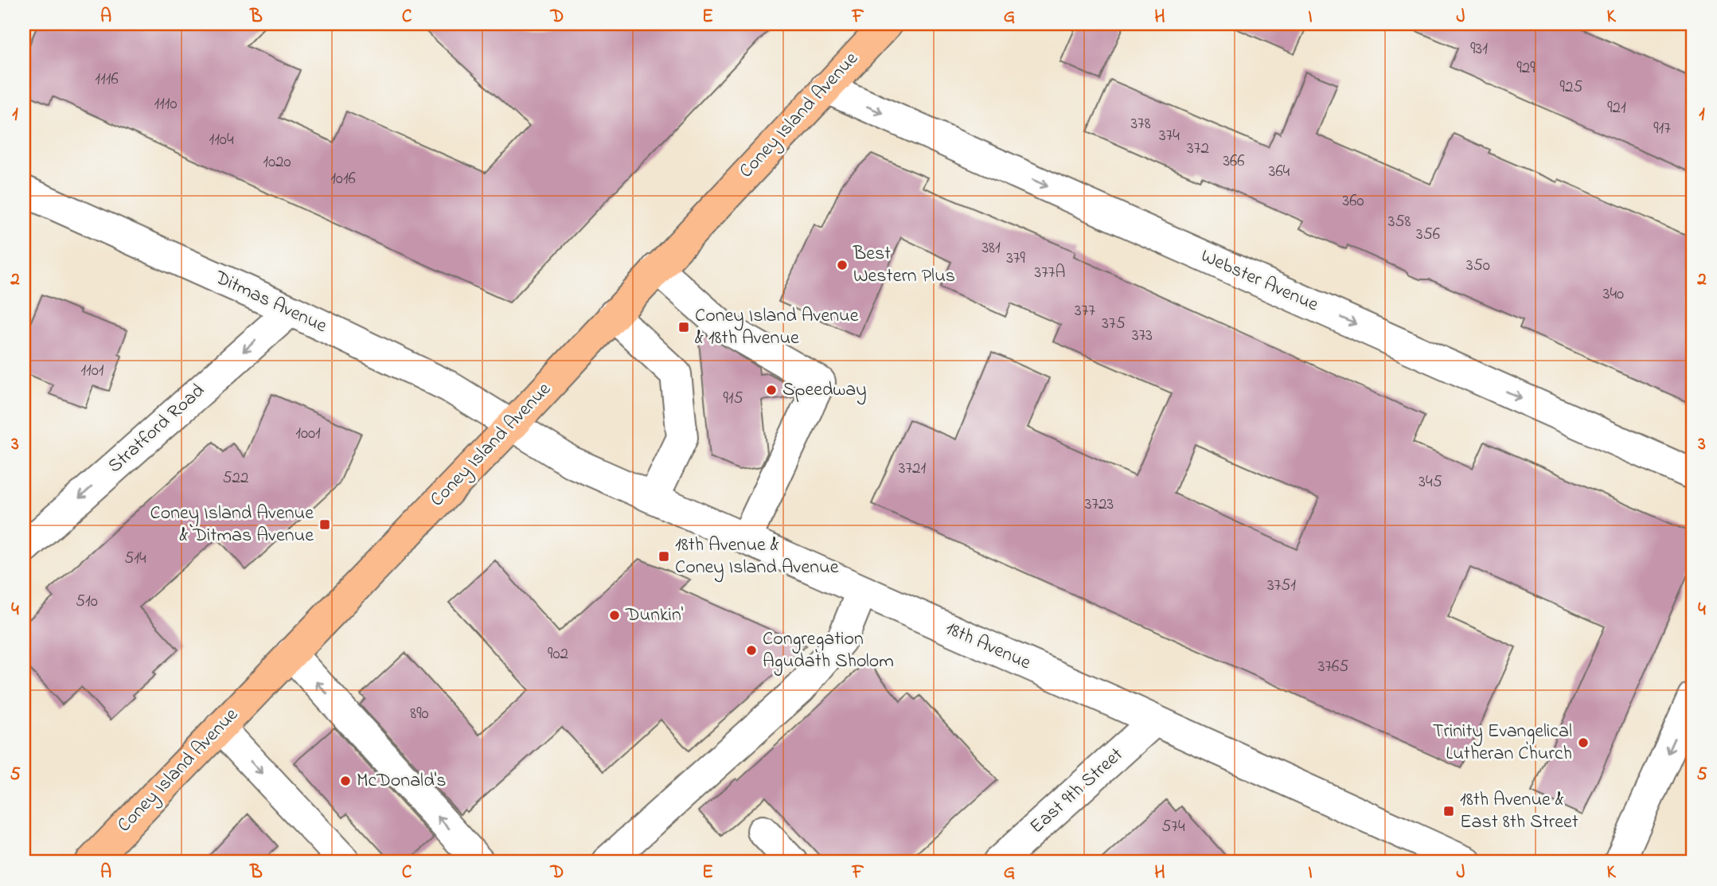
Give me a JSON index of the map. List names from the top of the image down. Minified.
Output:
{"streets":{"main road":["Coney Island Avenue"],"street":["Webster Avenue","Ditmas Avenue","Stratford Road","18th Avenue","East 9th Street"]},"crossings":[["Coney Island Avenue","Webster Avenue"],["Coney Island Avenue","Ditmas Avenue"],["Coney Island Avenue","18th Avenue"],["Ditmas Avenue","Stratford Road"],["Ditmas Avenue","18th Avenue"],["18th Avenue","East 9th Street"]],"one_way":["Webster Avenue","Stratford Road"],"places":{"other":["Best Western Plus","Speedway","Dunkin'","Congregation Agudath Sholom","Trinity Evangelical Lutheran Church","McDonald's"],"transit":["Coney Island Avenue & 18th Avenue","Coney Island Avenue & Ditmas Avenue","18th Avenue & Coney Island Avenue","18th Avenue & East 8th Street"]},"house_numbers":["931","929","1116","925","1110","921","378","917","374","1104","372","366","1020","364","1016","360","358","356","381","379","350","377A","340","377","375","373","1101","915","1001","3721","522","345","3723","514","3751","510","902","3765","890","574"],"grid":{"columns":["A","B","C","D","E","F","G","H","I","J","K"],"rows":["1","2","3","4","5"]}}
